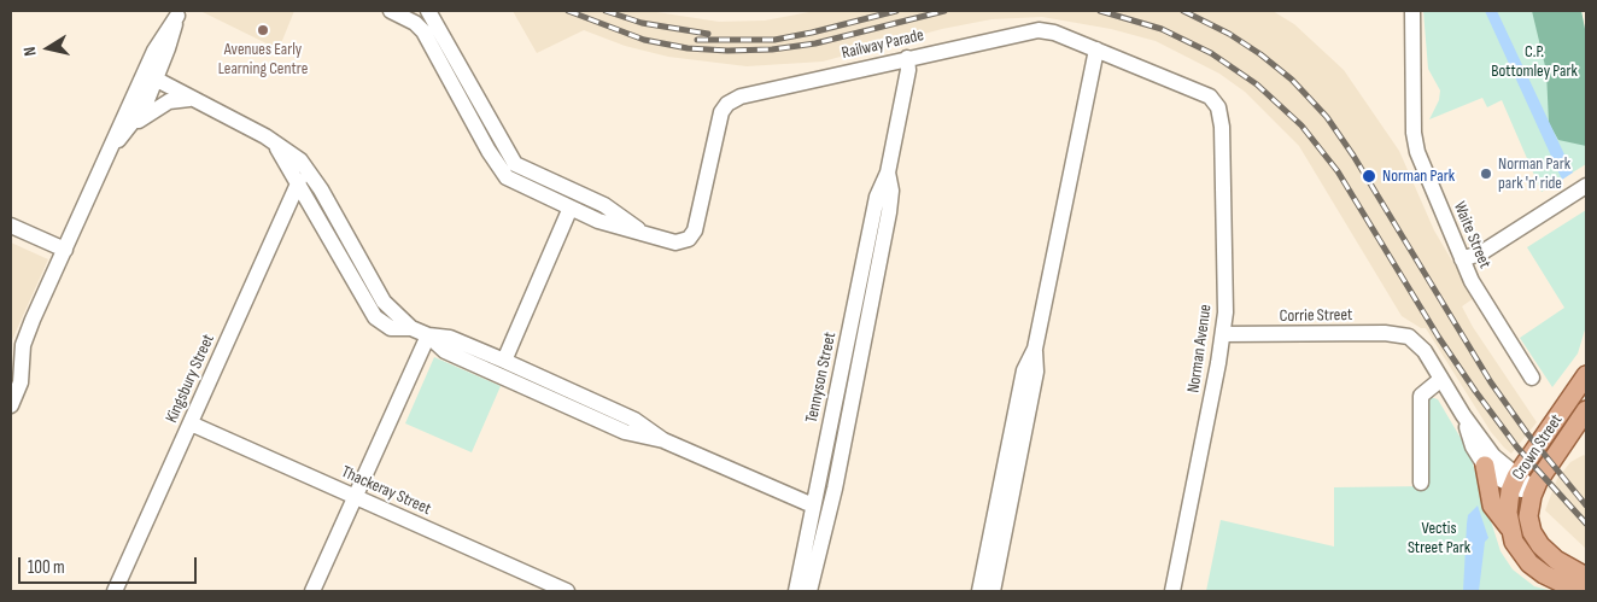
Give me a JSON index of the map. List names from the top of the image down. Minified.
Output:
{"streets":{"main road":["Crown Street"],"street":["Railway Parade","Waite Street","Corrie Street","Norman Avenue","Tennyson Street","Kingsbury Street","Thackeray Street"]},"crossings":[["Railway Parade","Norman Avenue"],["Railway Parade","Tennyson Street"],["Corrie Street","Norman Avenue"],["Kingsbury Street","Thackeray Street"]],"parks":["C.P. Bottomley Park","Vectis Street Park"],"places":["Avenues Early Learning Centre","Norman Park park 'n' ride","Norman Park"],"scale_bar":"100 m","north":"left"}
